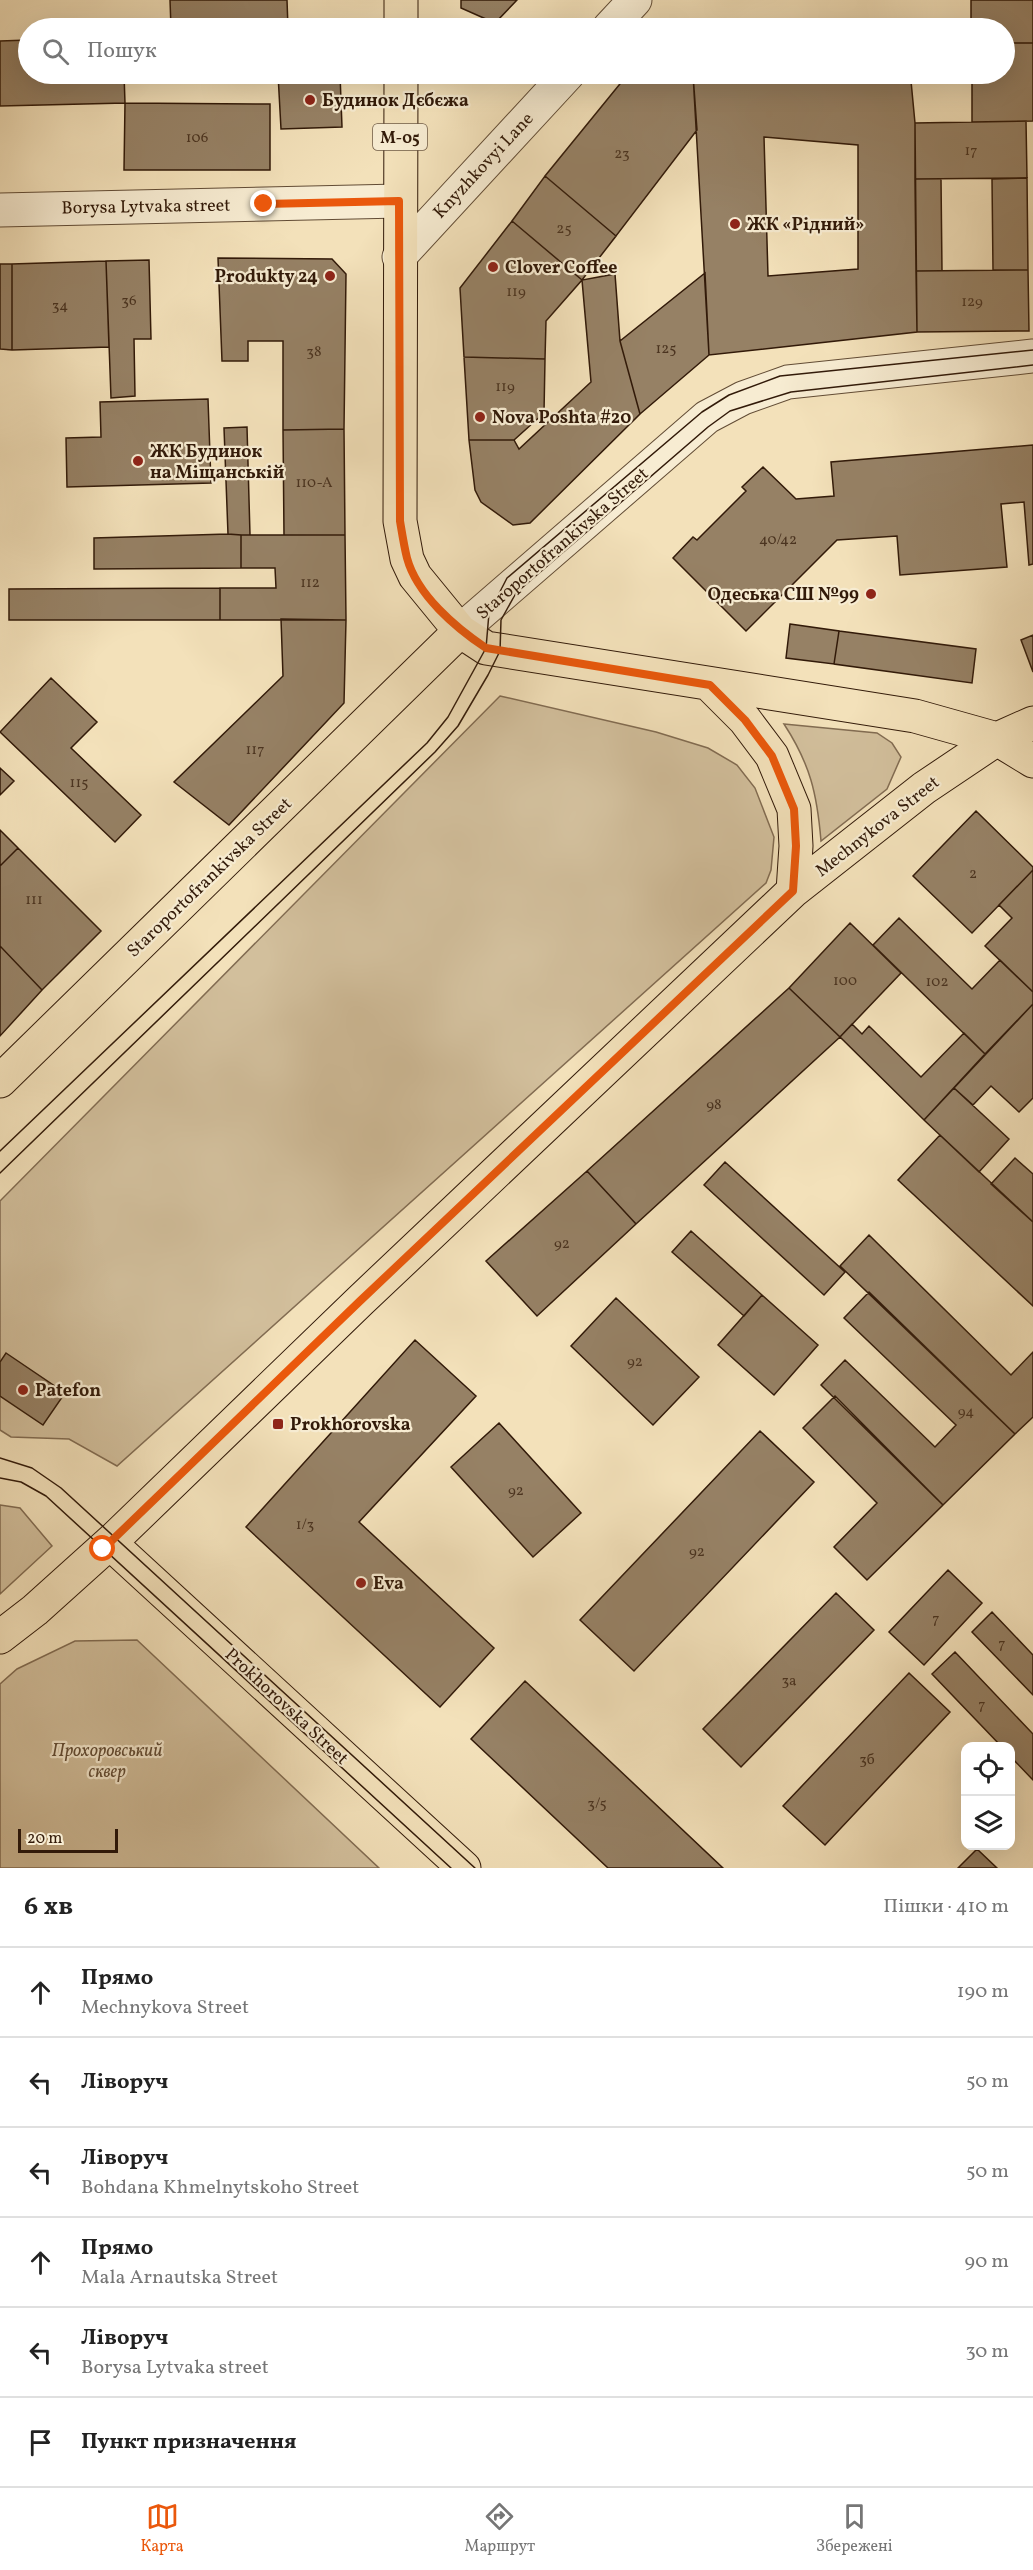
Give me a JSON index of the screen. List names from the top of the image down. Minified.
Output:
{"streets":{"main road":["М-05","Staroportofrankivska Street","Mechnykova Street","Prokhorovska Street"],"street":["Knyzhkovyi Lane","Borysa Lytvaka street"]},"crossings":[["М-05","Knyzhkovyi Lane"],["М-05","Borysa Lytvaka street"],["М-05","Staroportofrankivska Street"],["Mechnykova Street","Prokhorovska Street"]],"parks":["Прохоровський сквер"],"places":{"other":["Будинок Дєбєжа","ЖК «Рідний»","Clover Coffee","Produkty 24","Nova Poshta #20","ЖК Будинок на Міщанській","Одеська СШ №99","Patefon","Eva"],"transit":["Prokhorovska"]},"house_numbers":["106","17","23","25","119","36","129","34","125","38","119","110-А","40/42","112","117","115","2","111","100","102","98","92","92","94","92","1/3","92","7","7","3а","7","3б","3/5"],"scale_bar":"20 m","page":{"search":"Пошук","scale":"20 m","heading":["6 хв","Пішки · 410 m"],"list":[["Прямо","Mechnykova Street","190 m"],["Ліворуч","50 m"],["Ліворуч","Bohdana Khmelnytskoho Street","50 m"],["Прямо","Mala Arnautska Street","90 m"],["Ліворуч","Borysa Lytvaka street","30 m"],"Пункт призначення"],"nav":["Карта","Маршрут","Збережені"]}}
